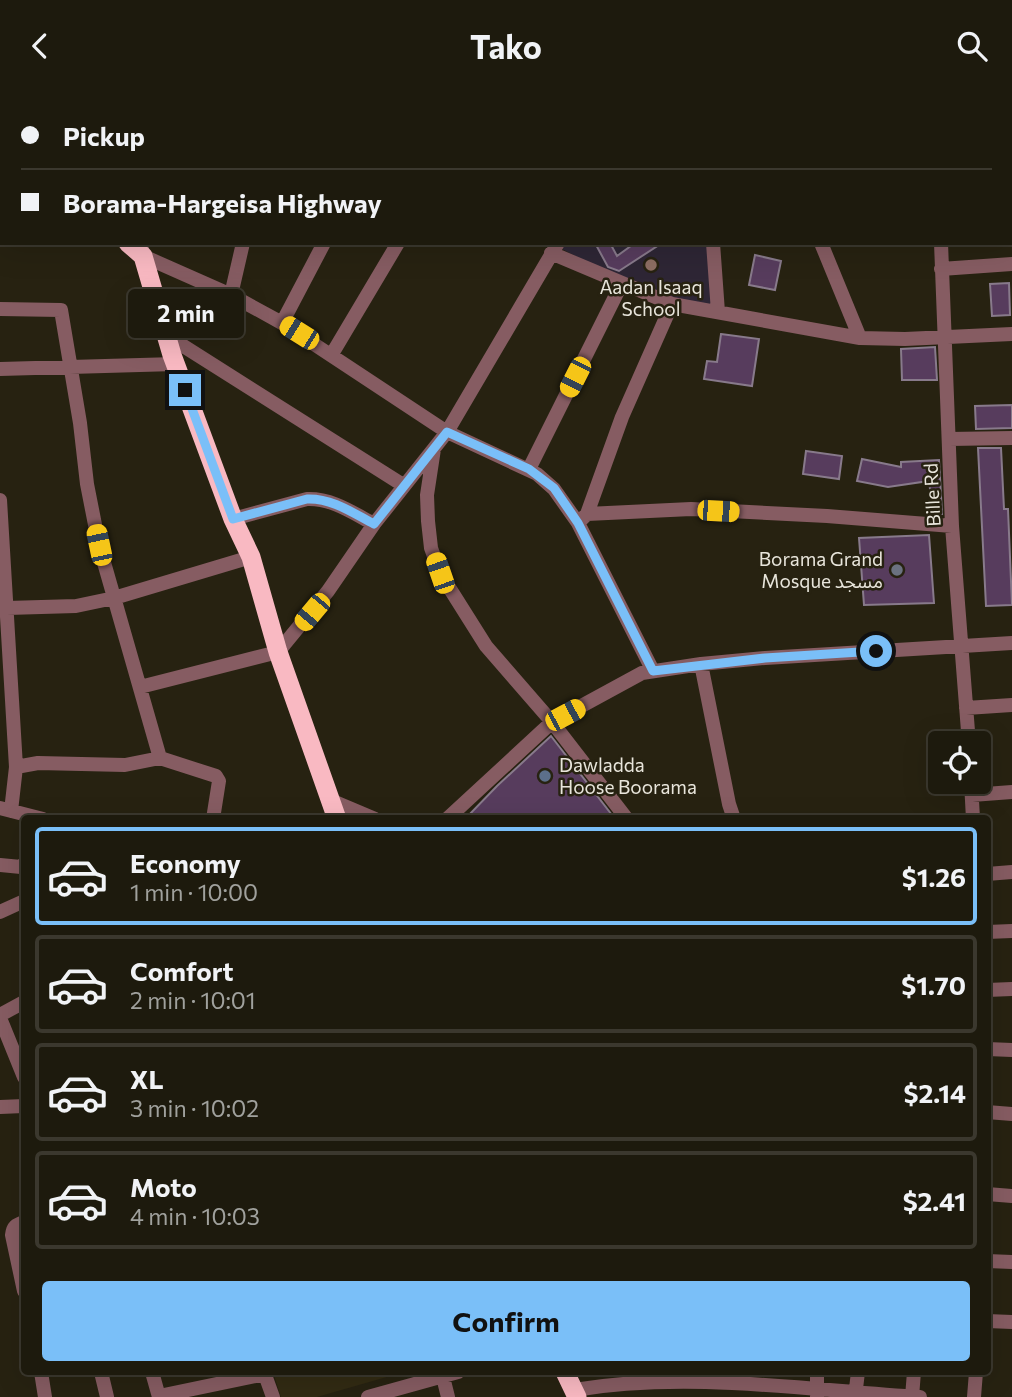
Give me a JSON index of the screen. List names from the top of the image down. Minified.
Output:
{"streets":{"street":["Bille Rd"]},"places":["Aadan Isaaq School","Borama Grand Mosque مسجد","Dawladda Hoose Boorama"],"page":{"header":"Tako","banner":["Pickup","Borama-Hargeisa Highway"],"bubble":"2 min","list":[{"name":"Economy","note":"1 min · 10:00","value":"$1.26"},{"name":"Comfort","note":"2 min · 10:01","value":"$1.70"},{"name":"XL","note":"3 min · 10:02","value":"$2.14"},{"name":"Moto","note":"4 min · 10:03","value":"$2.41"}],"buttons":"Confirm"}}
